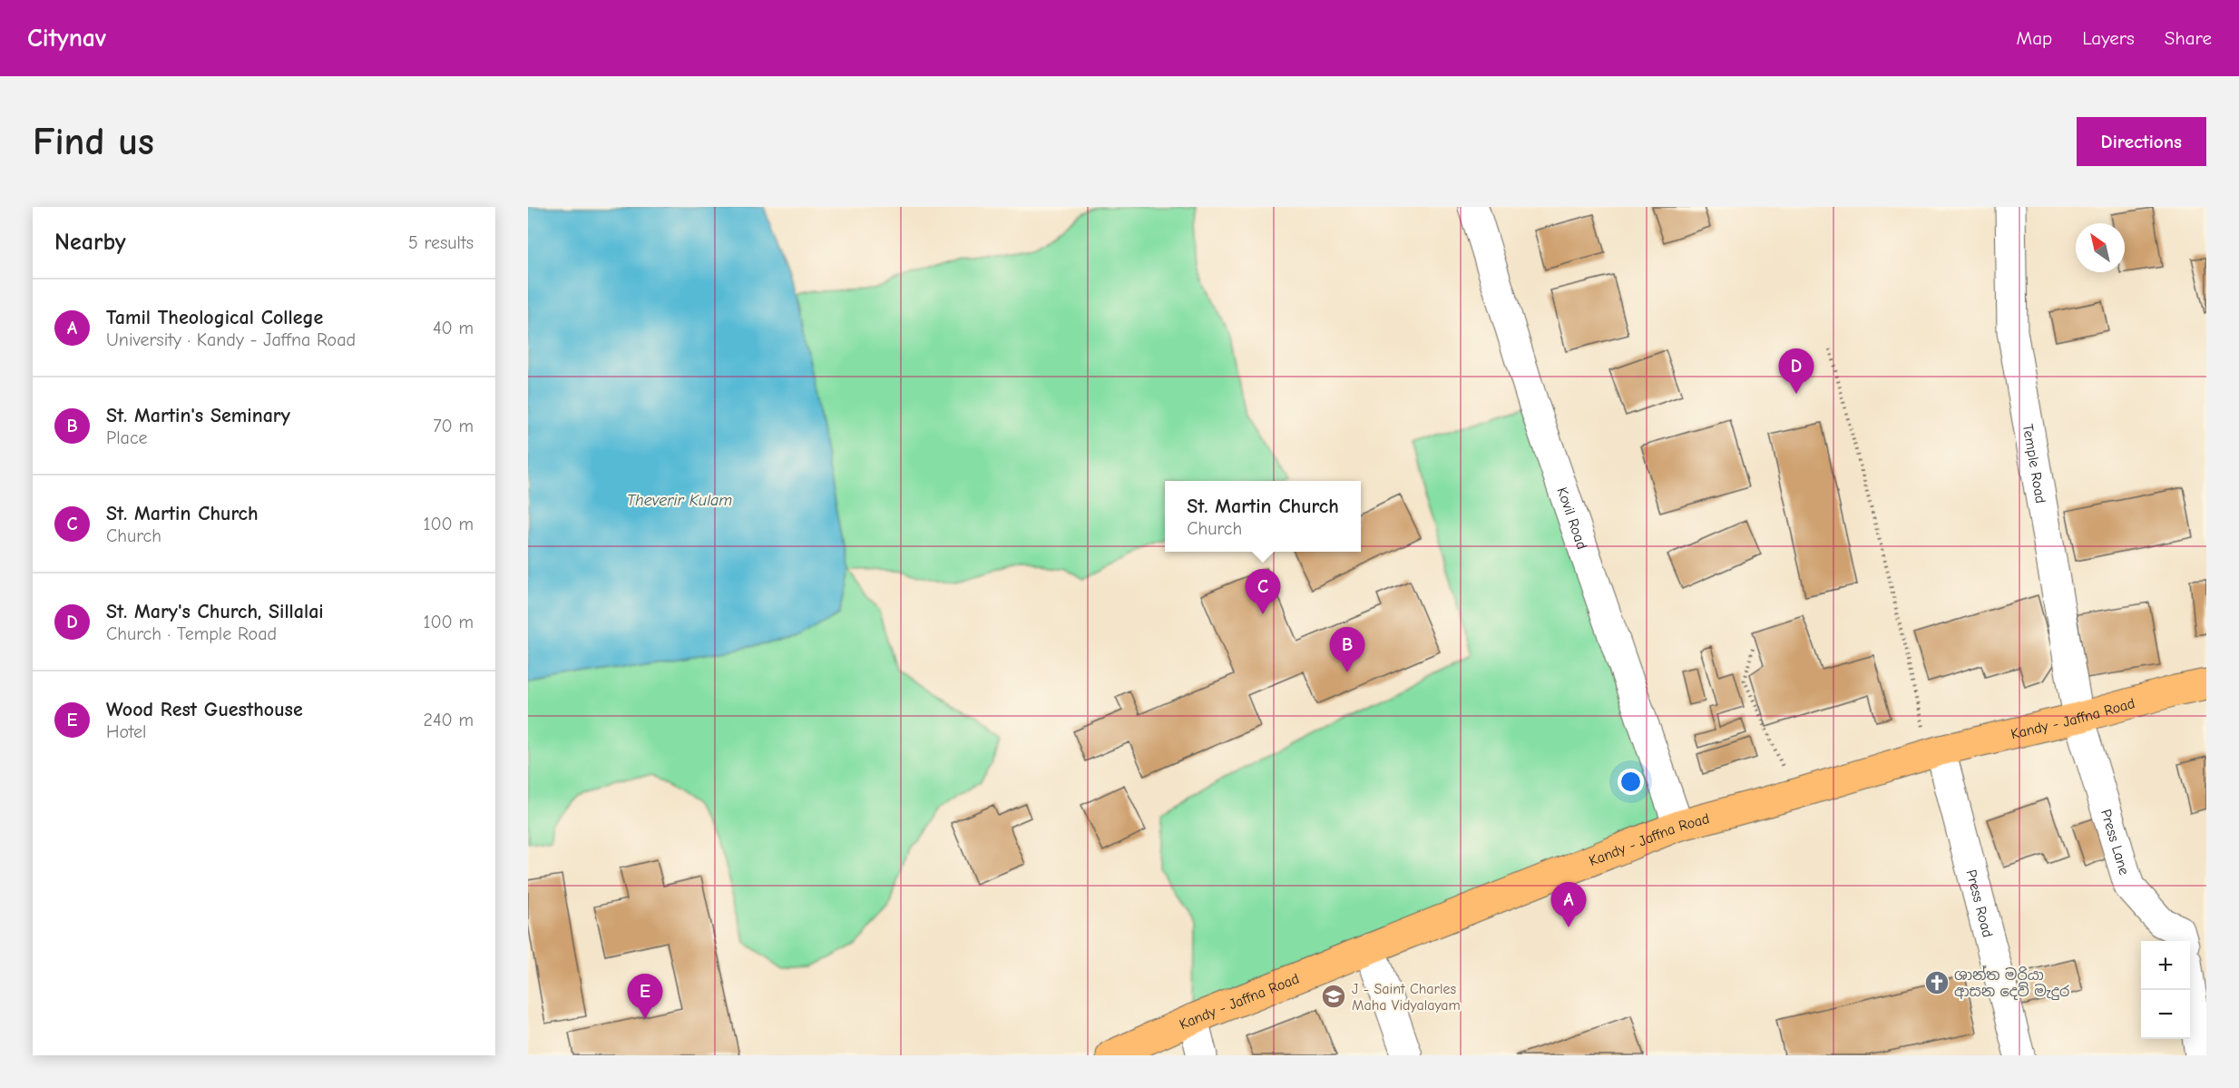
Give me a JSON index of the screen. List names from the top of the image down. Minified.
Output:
{"streets":{"highway":["Kandy - Jaffna Road"],"street":["Temple Road","Kovil Road","Press Lane","Press Road"]},"crossings":[["Temple Road","Kandy - Jaffna Road"],["Temple Road","Press Lane"],["Kovil Road","Kandy - Jaffna Road"],["Kandy - Jaffna Road","Press Lane"],["Kandy - Jaffna Road","Press Road"]],"water":["Theverir Kulam"],"places":{"church":["ශාන්ත මරියා ආසන දෙව් මැදුර"],"school or university":["J - Saint Charles Maha Vidyalayam"]},"north":"top left","page":{"header":"Citynav","nav":["Map","Layers","Share"],"buttons":"Directions","title":"Find us","heading":["Nearby","5 results"],"list":[{"mark":"A","name":"Tamil Theological College","note":"University · Kandy - Jaffna Road","value":"40 m"},{"mark":"B","name":"St. Martin's Seminary","note":"Place","value":"70 m"},{"mark":"C","name":"St. Martin Church","note":"Church","value":"100 m"},{"mark":"D","name":"St. Mary's Church, Sillalai","note":"Church · Temple Road","value":"100 m"},{"mark":"E","name":"Wood Rest Guesthouse","note":"Hotel","value":"240 m"}],"pins":["D","C","B","A","E"],"popup":["St. Martin Church","Church"],"map_buttons":["+","−"]}}
